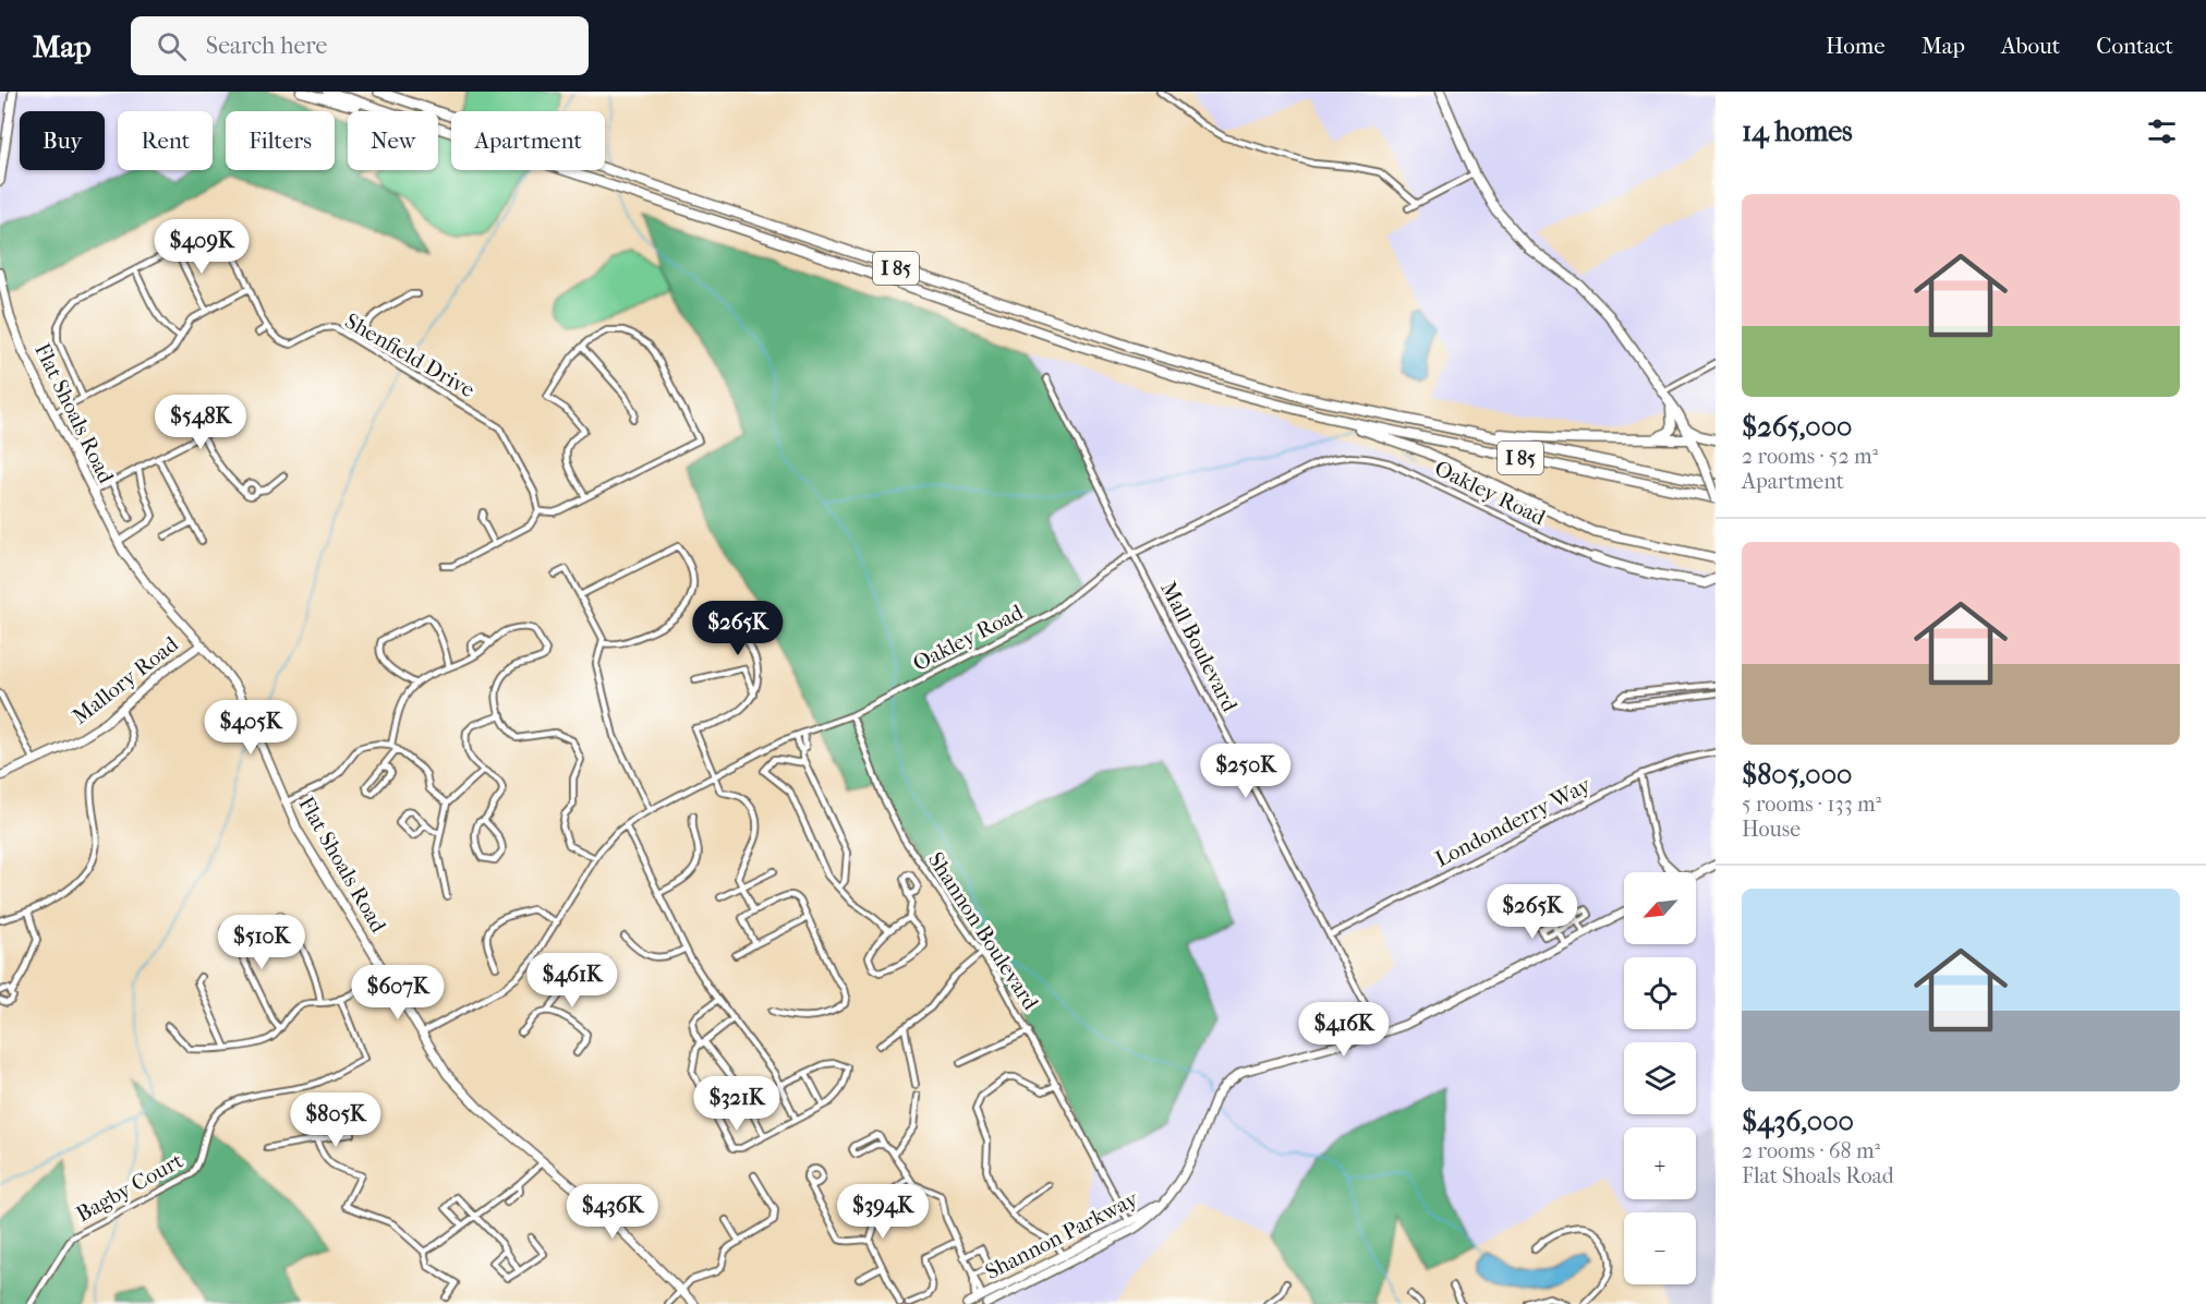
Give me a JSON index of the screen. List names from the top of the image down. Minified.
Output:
{"streets":{"highway":["I 85"],"street":["Shenfield Drive","Flat Shoals Road","Oakley Road","Mall Boulevard","Mallory Road","Londonderry Way","Shannon Boulevard","Bagby Court","Shannon Parkway"]},"crossings":[["Flat Shoals Road","Oakley Road"],["Flat Shoals Road","Mallory Road"],["Oakley Road","Mall Boulevard"],["Oakley Road","Shannon Boulevard"],["Mall Boulevard","Londonderry Way"],["Mall Boulevard","Shannon Parkway"],["Shannon Boulevard","Shannon Parkway"]],"north":"bottom left","page":{"header":"Map","search":"Search here","nav":["Home","Map","About","Contact"],"heading":"14 homes","chip":["Buy","Rent","Filters","New","Apartment"],"list":[{"name":"$265,000","note":"2 rooms · 52 m² · Apartment"},{"name":"$805,000","note":"5 rooms · 133 m² · House"},{"name":"$436,000","note":"2 rooms · 68 m² · Flat Shoals Road"}],"price":["$409K","$548K","$265K","$405K","$250K","$265K","$510K","$461K","$607K","$416K","$321K","$805K","$436K","$394K"],"map_buttons":["+","−"]}}
